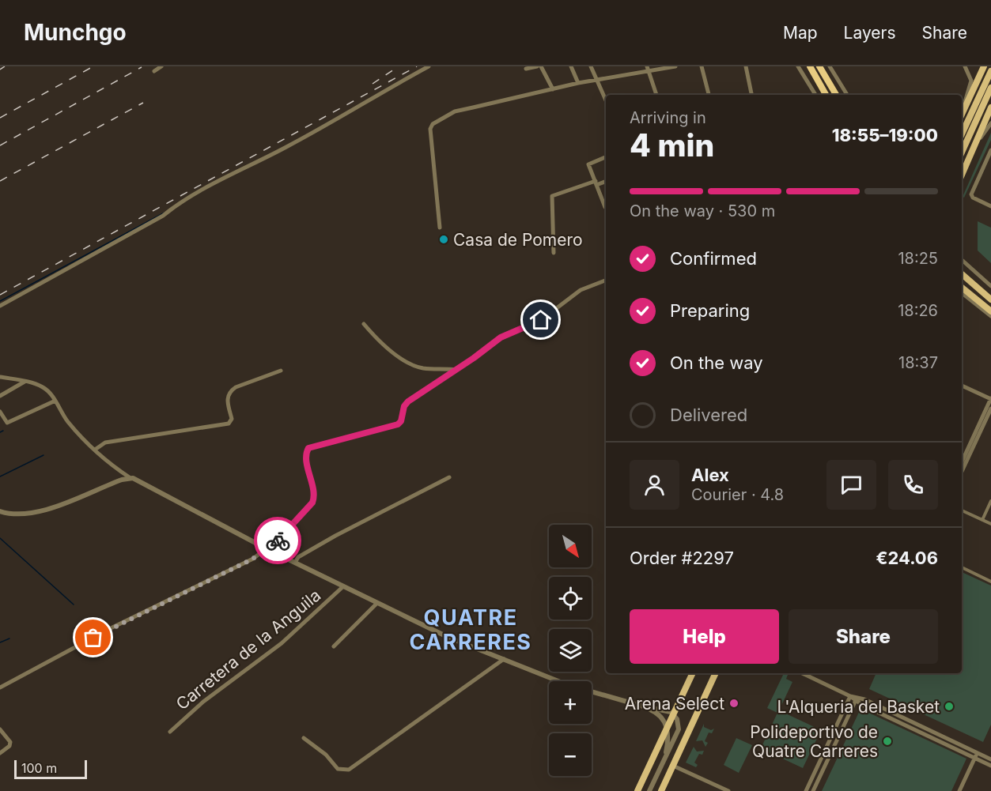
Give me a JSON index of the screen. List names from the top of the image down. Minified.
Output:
{"streets":{"street":["Carretera de la Anguila"]},"districts":["QUATRE CARRERES"],"places":["Casa de Pomero","Arena Select","L'Alqueria del Basket","Polideportivo de Quatre Carreres"],"scale_bar":"100 m","north":"bottom right","page":{"header":"Munchgo","nav":["Map","Layers","Share"],"heading":["4 min","Arriving in","18:55–19:00"],"panel":["Alex","Courier · 4.8","Order #2297","€24.06"],"bar":"On the way · 530 m","list":[["Confirmed","18:25"],["Preparing","18:26"],["On the way","18:37"],"Delivered"],"map_buttons":["+","−"],"buttons":["Help","Share"],"scale":"100 m"}}
